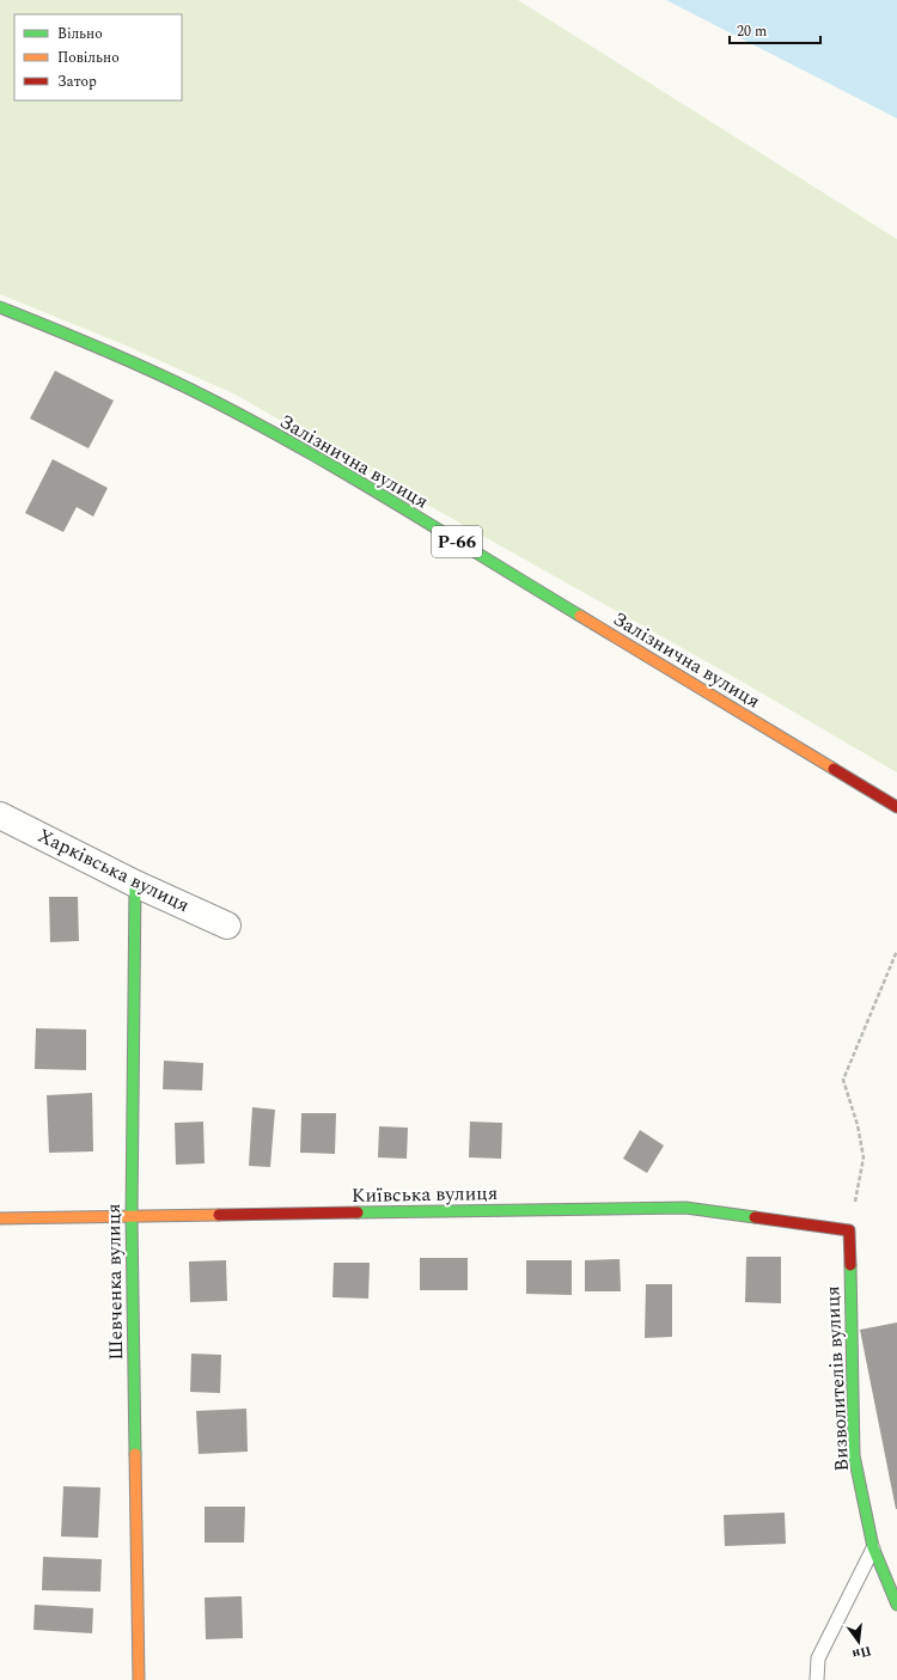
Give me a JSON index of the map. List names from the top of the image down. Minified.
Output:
{"streets":{"street":["Залізнична вулиця","Р-66","Харківська вулиця","Київська вулиця","Шевченка вулиця","Визволителів вулиця"]},"crossings":[["Харківська вулиця","Шевченка вулиця"],["Київська вулиця","Шевченка вулиця"],["Київська вулиця","Визволителів вулиця"]],"legend":["Вільно","Повільно","Затор"],"scale_bar":"20 m","north":"bottom"}
